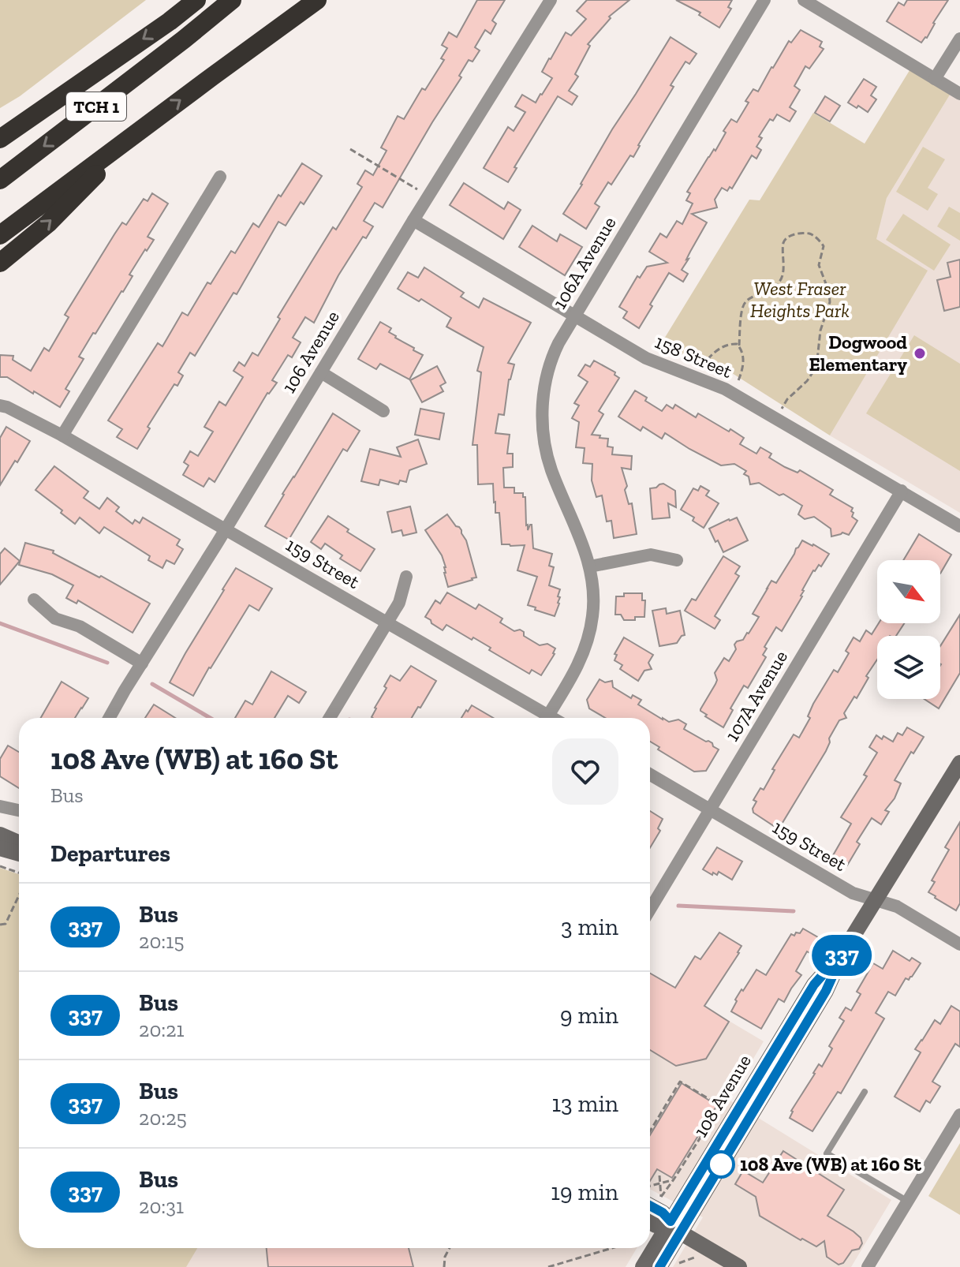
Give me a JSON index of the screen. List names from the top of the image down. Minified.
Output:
{"streets":{"highway":["TCH 1"],"street":["106A Avenue","106 Avenue","158 Street","159 Street","107A Avenue","108 Avenue"]},"crossings":[["106A Avenue","158 Street"],["106 Avenue","158 Street"],["106 Avenue","159 Street"],["158 Street","107A Avenue"],["159 Street","107A Avenue"],["159 Street","108 Avenue"]],"parks":["West Fraser Heights Park"],"places":["Dogwood Elementary","108 Ave (WB) at 160 St"],"lines":["bus line 337"],"north":"bottom right","page":{"on_map":"337","heading":[["108 Ave (WB) at 160 St","Bus"],"Departures"],"list":[{"mark":"337","name":"Bus","note":"20:15","value":"3 min"},{"mark":"337","name":"Bus","note":"20:21","value":"9 min"},{"mark":"337","name":"Bus","note":"20:25","value":"13 min"},{"mark":"337","name":"Bus","note":"20:31","value":"19 min"}]}}
